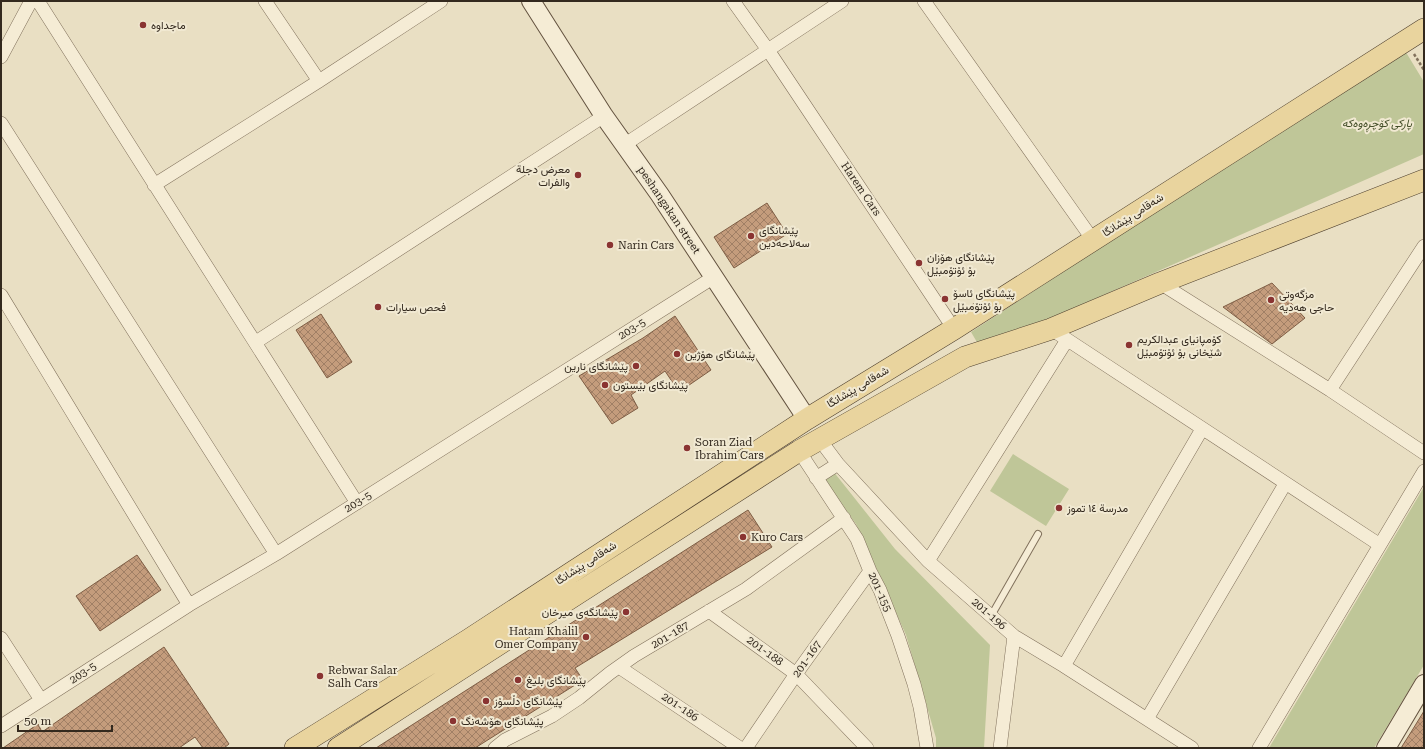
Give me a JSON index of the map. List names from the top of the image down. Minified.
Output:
{"streets":{"main road":["شەقامی پێشانگا"],"street":["Harem Cars","peshangakan street","203-5","201-155","201-196","201-187","201-188","201-167","201-186"]},"crossings":[["Harem Cars","شەقامی پێشانگا"],["peshangakan street","شەقامی پێشانگا"],["peshangakan street","203-5"],["شەقامی پێشانگا","201-155"],["شەقامی پێشانگا","201-196"],["201-155","201-187"],["201-155","201-167"],["201-187","201-188"],["201-187","201-186"],["201-188","201-167"]],"parks":["پارکی کۆچڕەوەکە"],"places":["ماجداوە","معرض دجلة والفرات","پێشانگای سەلاحەدین","Narin Cars","پێشانگای هۆزان بۆ ئۆتۆمبێل","پێشانگای ئاسۆ بۆ ئۆتۆمبێل","مزگەوتی حاجی هەدیە","فحص سيارات","کۆمپانیای عبدالكريم شێخانی بۆ ئۆتۆمبێل","پێشانگای هۆژین","پێشانگای نارین","پێشانگای بێستون","Soran Ziad Ibrahim Cars","مدرسة ١٤ تموز","Kuro Cars","پێشانگەی میرخان","Hatam Khalil Omer Company","Rebwar Salar Salh Cars","پێشانگای بلیغ","پێشانگای دڵسۆز","پێشانگای هۆشەنگ"],"scale_bar":"50 m"}
